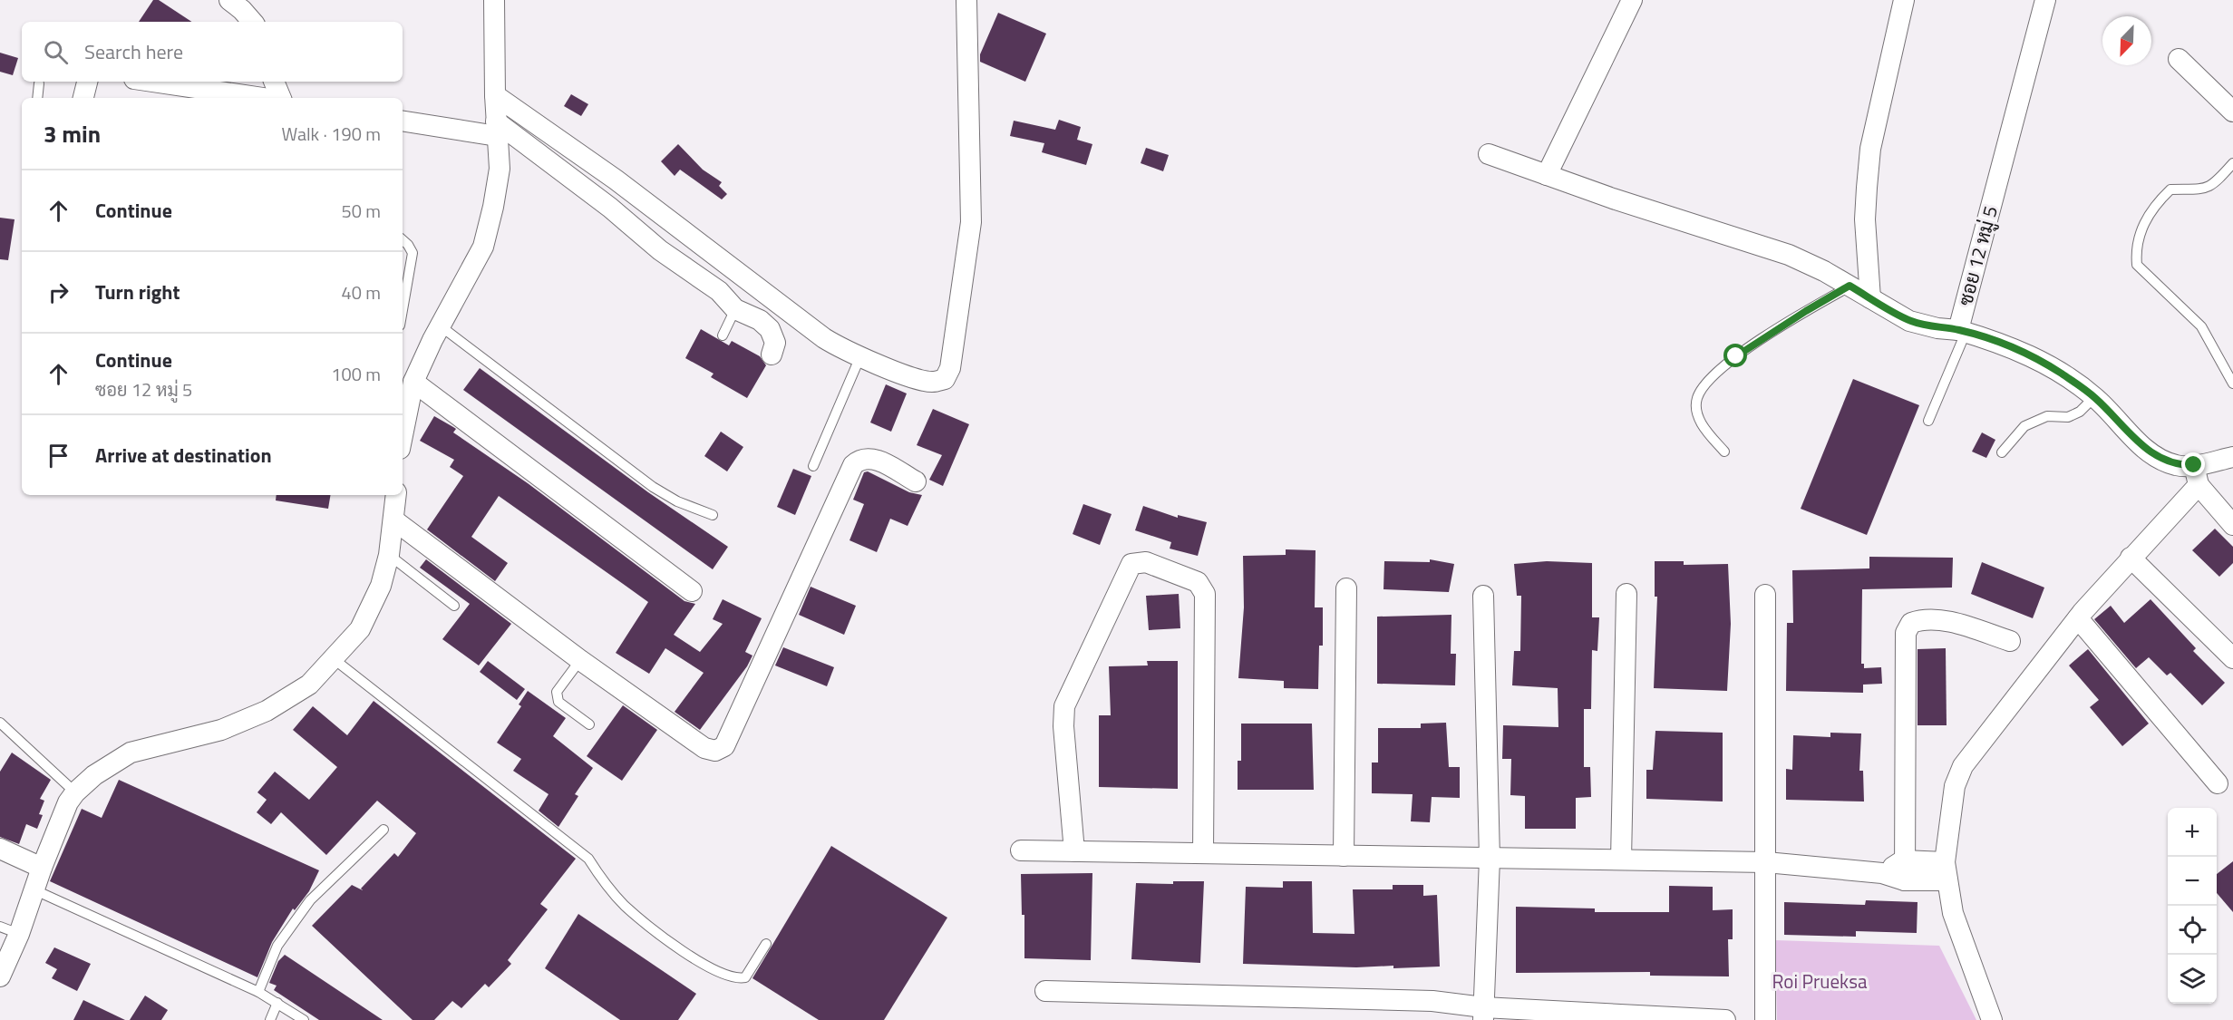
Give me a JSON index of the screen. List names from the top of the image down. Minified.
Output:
{"streets":{"street":["ซอย 12 หมู่ 5"]},"parks":["Roi Prueksa"],"north":"bottom left","page":{"search":"Search here","heading":["3 min","Walk · 190 m"],"list":[["Continue","50 m"],["Turn right","40 m"],["Continue","ซอย 12 หมู่ 5","100 m"],"Arrive at destination"],"map_buttons":["+","−"]}}
